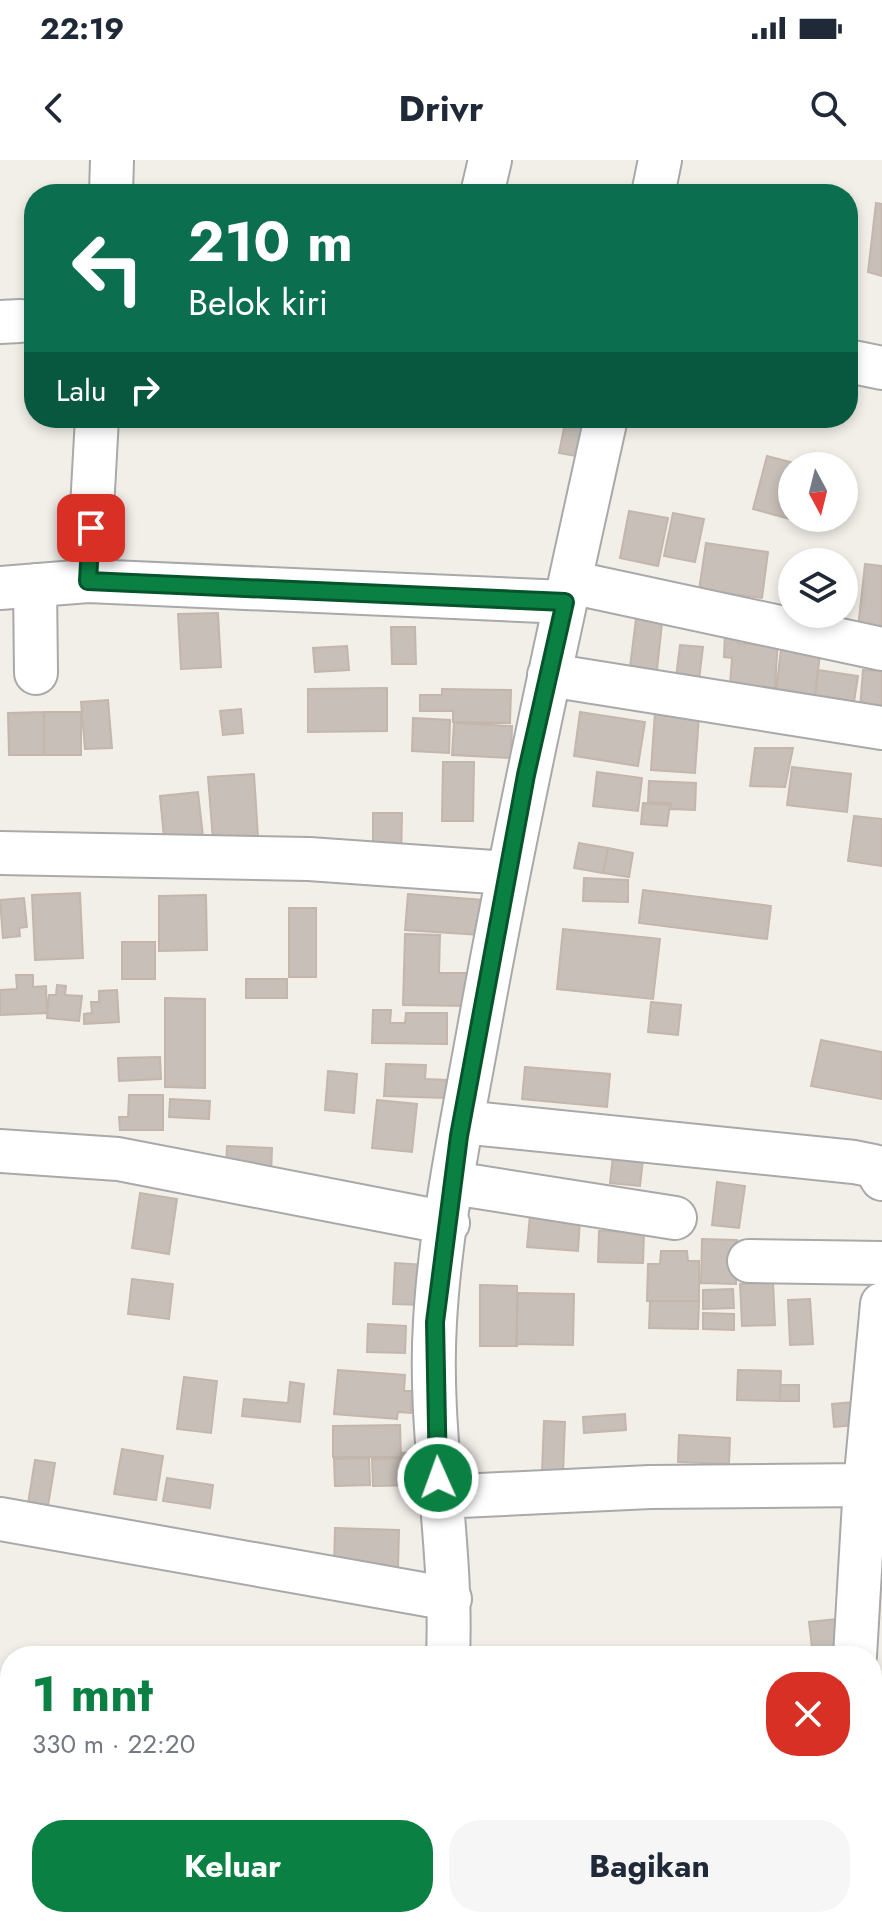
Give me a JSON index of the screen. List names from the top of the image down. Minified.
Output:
{"north":"bottom","page":{"status":"22:19","header":"Drivr","turn":["210 m","Belok kiri"],"then":"Lalu","heading":["1 mnt","330 m · 22:20"],"buttons":["Keluar","Bagikan"]}}
